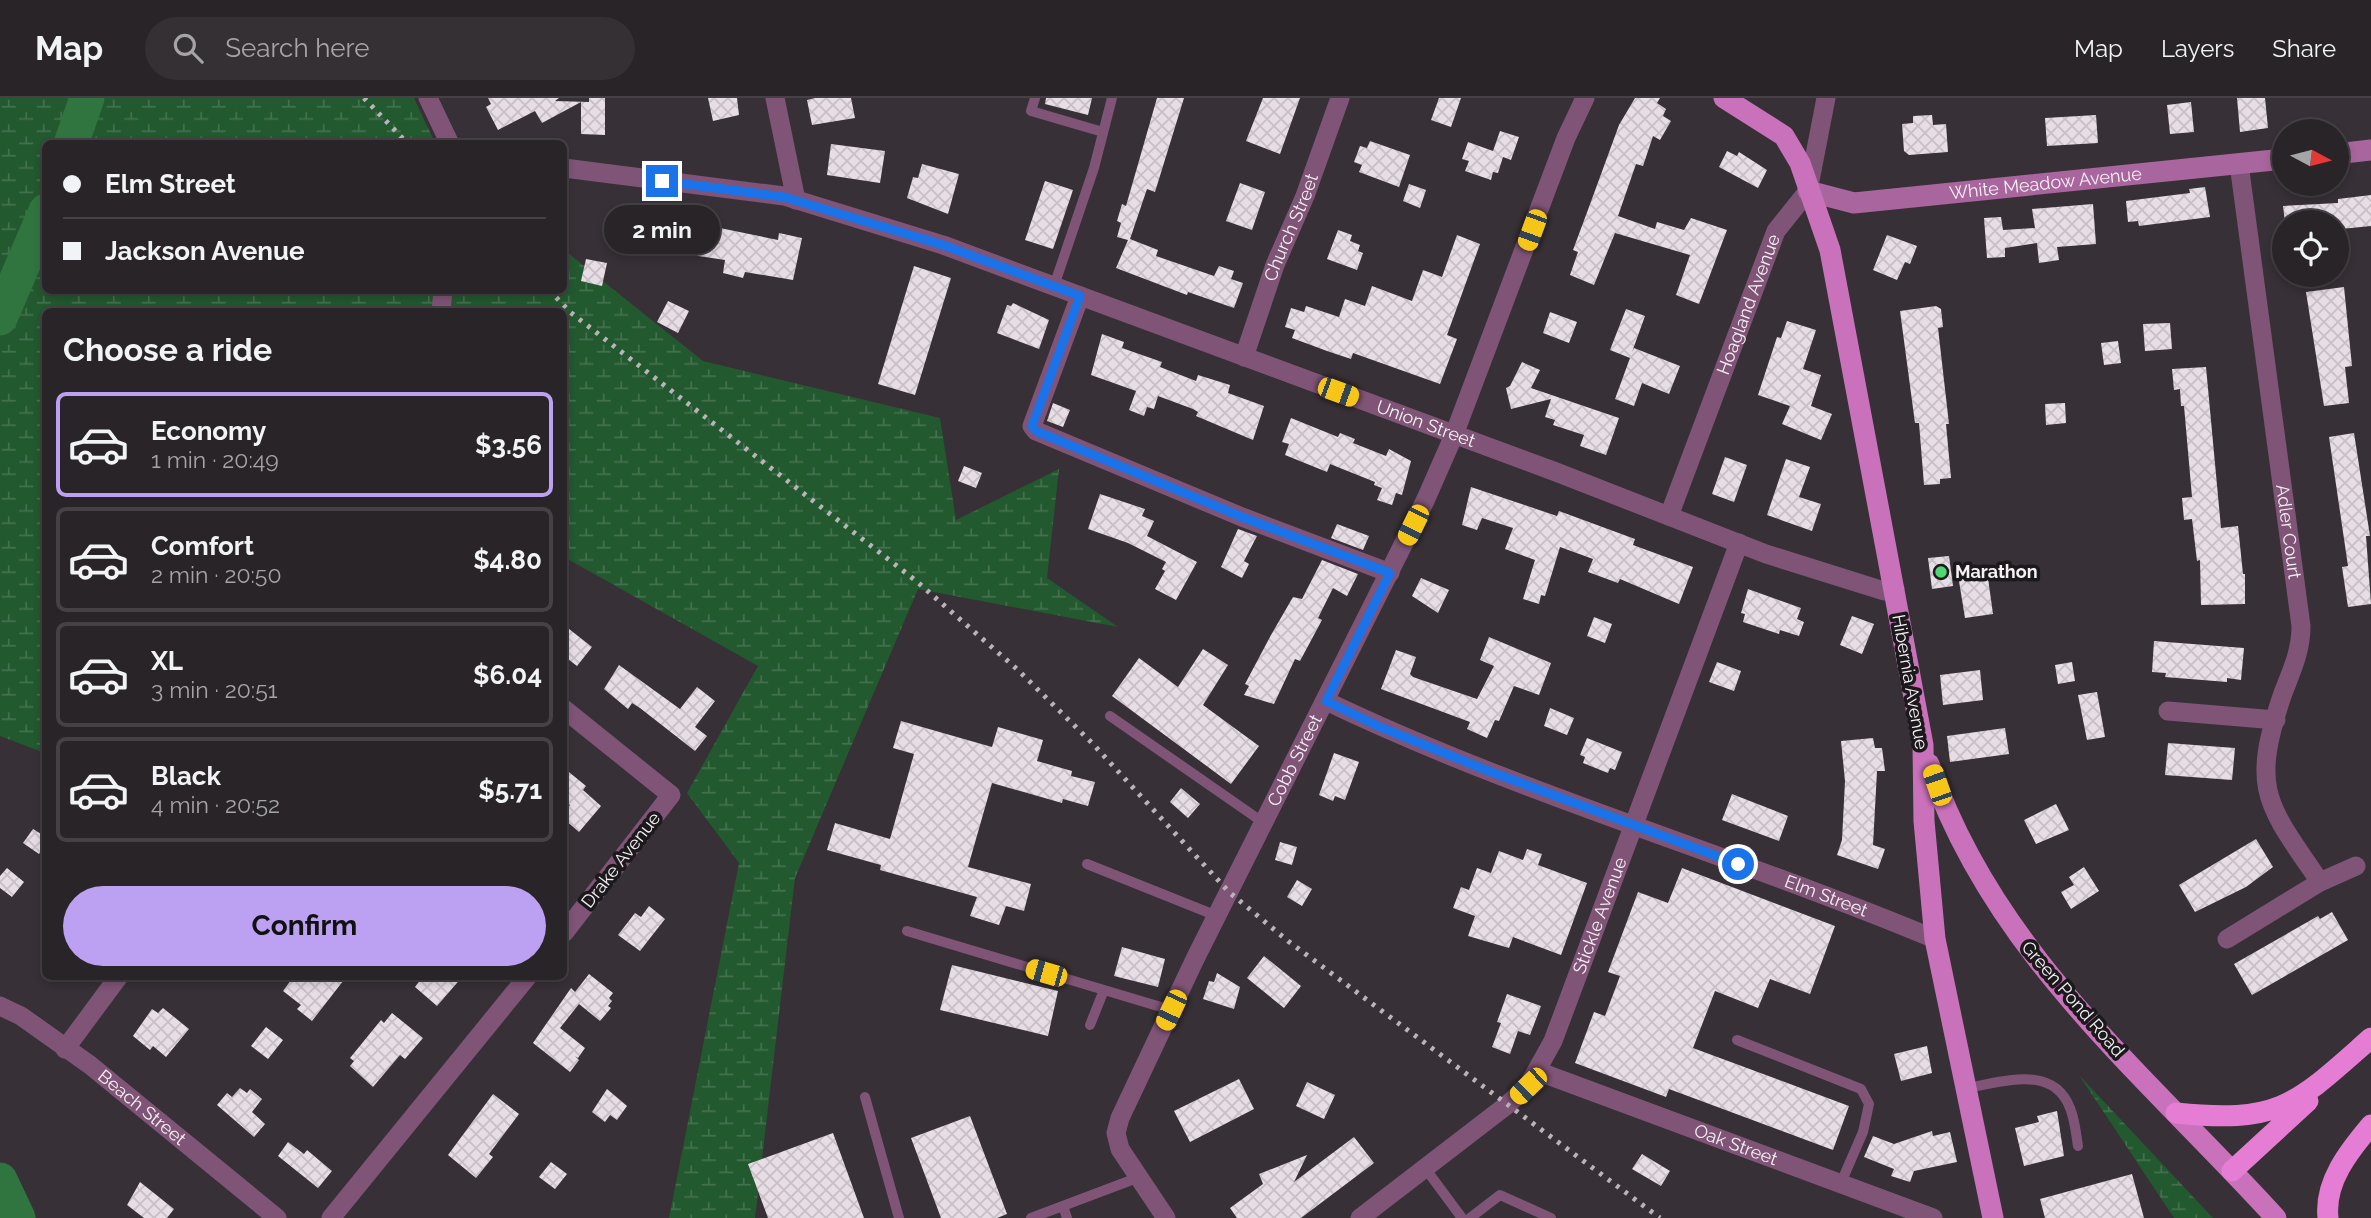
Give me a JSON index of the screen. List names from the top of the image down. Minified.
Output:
{"streets":{"main road":["Hibernia Avenue","Green Pond Road"],"street":["White Meadow Avenue","Church Street","Hoagland Avenue","Union Street","Adler Court","Cobb Street","Drake Avenue","Elm Street","Stickle Avenue","Beach Street","Oak Street"]},"crossings":[["White Meadow Avenue","Hoagland Avenue"],["White Meadow Avenue","Adler Court"],["White Meadow Avenue","Hibernia Avenue"],["Church Street","Union Street"],["Hoagland Avenue","Union Street"],["Hoagland Avenue","Hibernia Avenue"],["Union Street","Hibernia Avenue"],["Union Street","Cobb Street"],["Union Street","Stickle Avenue"],["Hibernia Avenue","Elm Street"],["Hibernia Avenue","Green Pond Road"],["Cobb Street","Elm Street"],["Elm Street","Stickle Avenue"],["Stickle Avenue","Oak Street"]],"places":["Marathon"],"north":"right","page":{"header":"Map","search":"Search here","nav":["Map","Layers","Share"],"banner":["Elm Street","Jackson Avenue"],"bubble":"2 min","heading":"Choose a ride","list":[{"name":"Economy","note":"1 min · 20:49","value":"$3.56"},{"name":"Comfort","note":"2 min · 20:50","value":"$4.80"},{"name":"XL","note":"3 min · 20:51","value":"$6.04"},{"name":"Black","note":"4 min · 20:52","value":"$5.71"}],"buttons":"Confirm"}}
